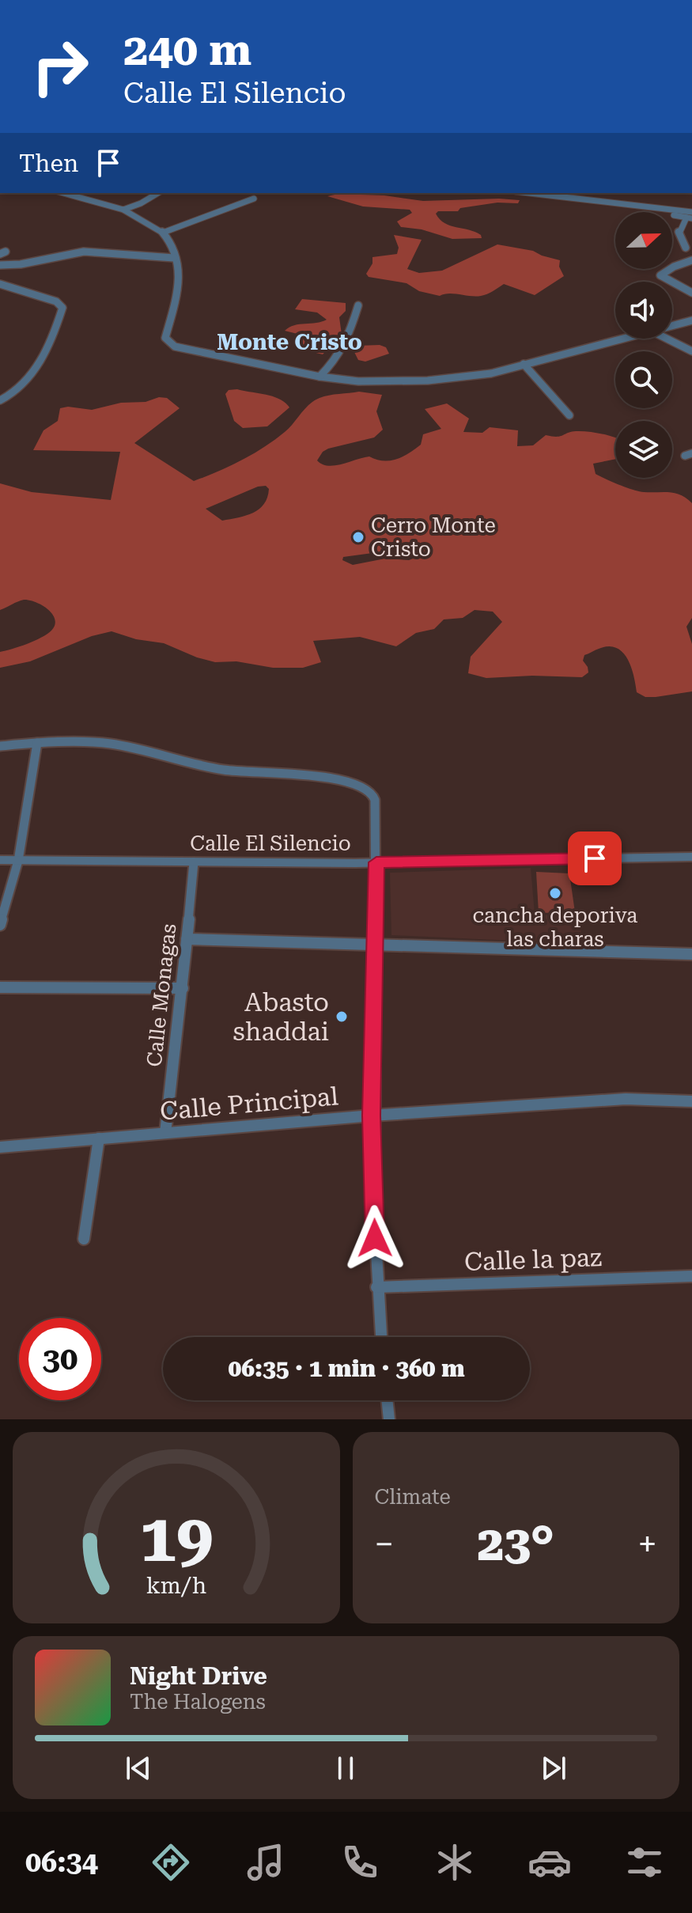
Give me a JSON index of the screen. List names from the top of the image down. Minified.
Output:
{"streets":{"street":["Calle El Silencio","Calle Monagas","Calle Principal","Calle la paz"]},"crossings":[["Calle El Silencio","Calle Monagas"],["Calle Monagas","Calle Principal"]],"districts":["Monte Cristo"],"places":["Cerro Monte Cristo","cancha deporiva las charas","Abasto shaddai"],"north":"right","page":{"turn":["240 m","Calle El Silencio"],"then":"Then","limit":"30","trip":"06:35 · 1 min · 360 m","tile":"Climate","heat":["−","23°","+"],"song":["Night Drive","The Halogens"],"tabs":"06:34","gauge":["19","km/h"]}}
